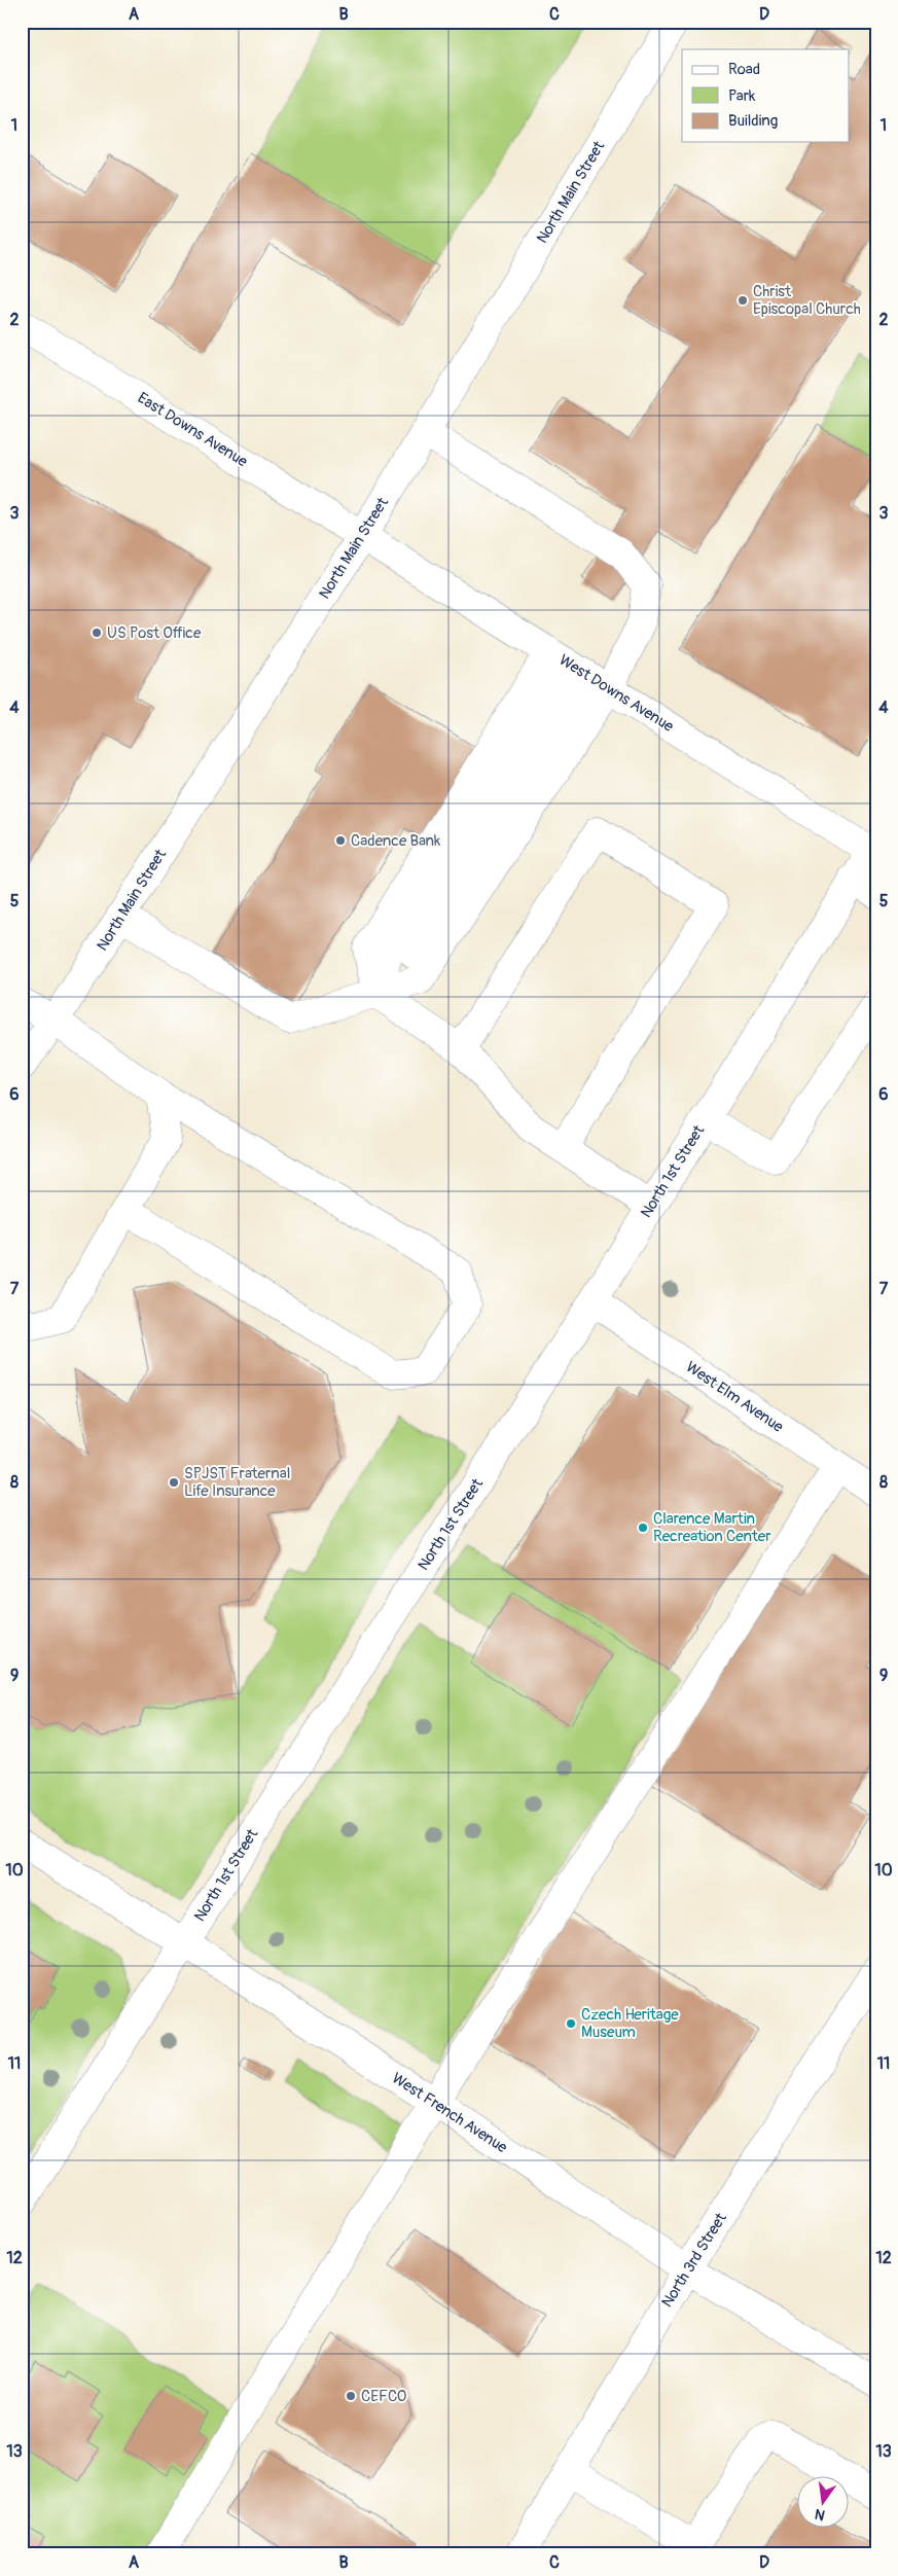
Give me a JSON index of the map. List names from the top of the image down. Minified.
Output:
{"streets":{"street":["North Main Street","East Downs Avenue","West Downs Avenue","North 1st Street","West Elm Avenue","West French Avenue","North 3rd Street"]},"crossings":[["North Main Street","East Downs Avenue"],["North Main Street","West Downs Avenue"],["East Downs Avenue","West Downs Avenue"],["West Downs Avenue","North 1st Street"],["North 1st Street","West Elm Avenue"],["North 1st Street","West French Avenue"],["West French Avenue","North 3rd Street"]],"places":["Christ Episcopal Church","US Post Office","Cadence Bank","SPJST Fraternal Life Insurance","Clarence Martin Recreation Center","Czech Heritage Museum","CEFCO"],"legend":["Road","Park","Building"],"north":"bottom","grid":{"columns":["A","B","C","D"],"rows":["1","2","3","4","5","6","7","8","9","10","11","12","13"]}}
